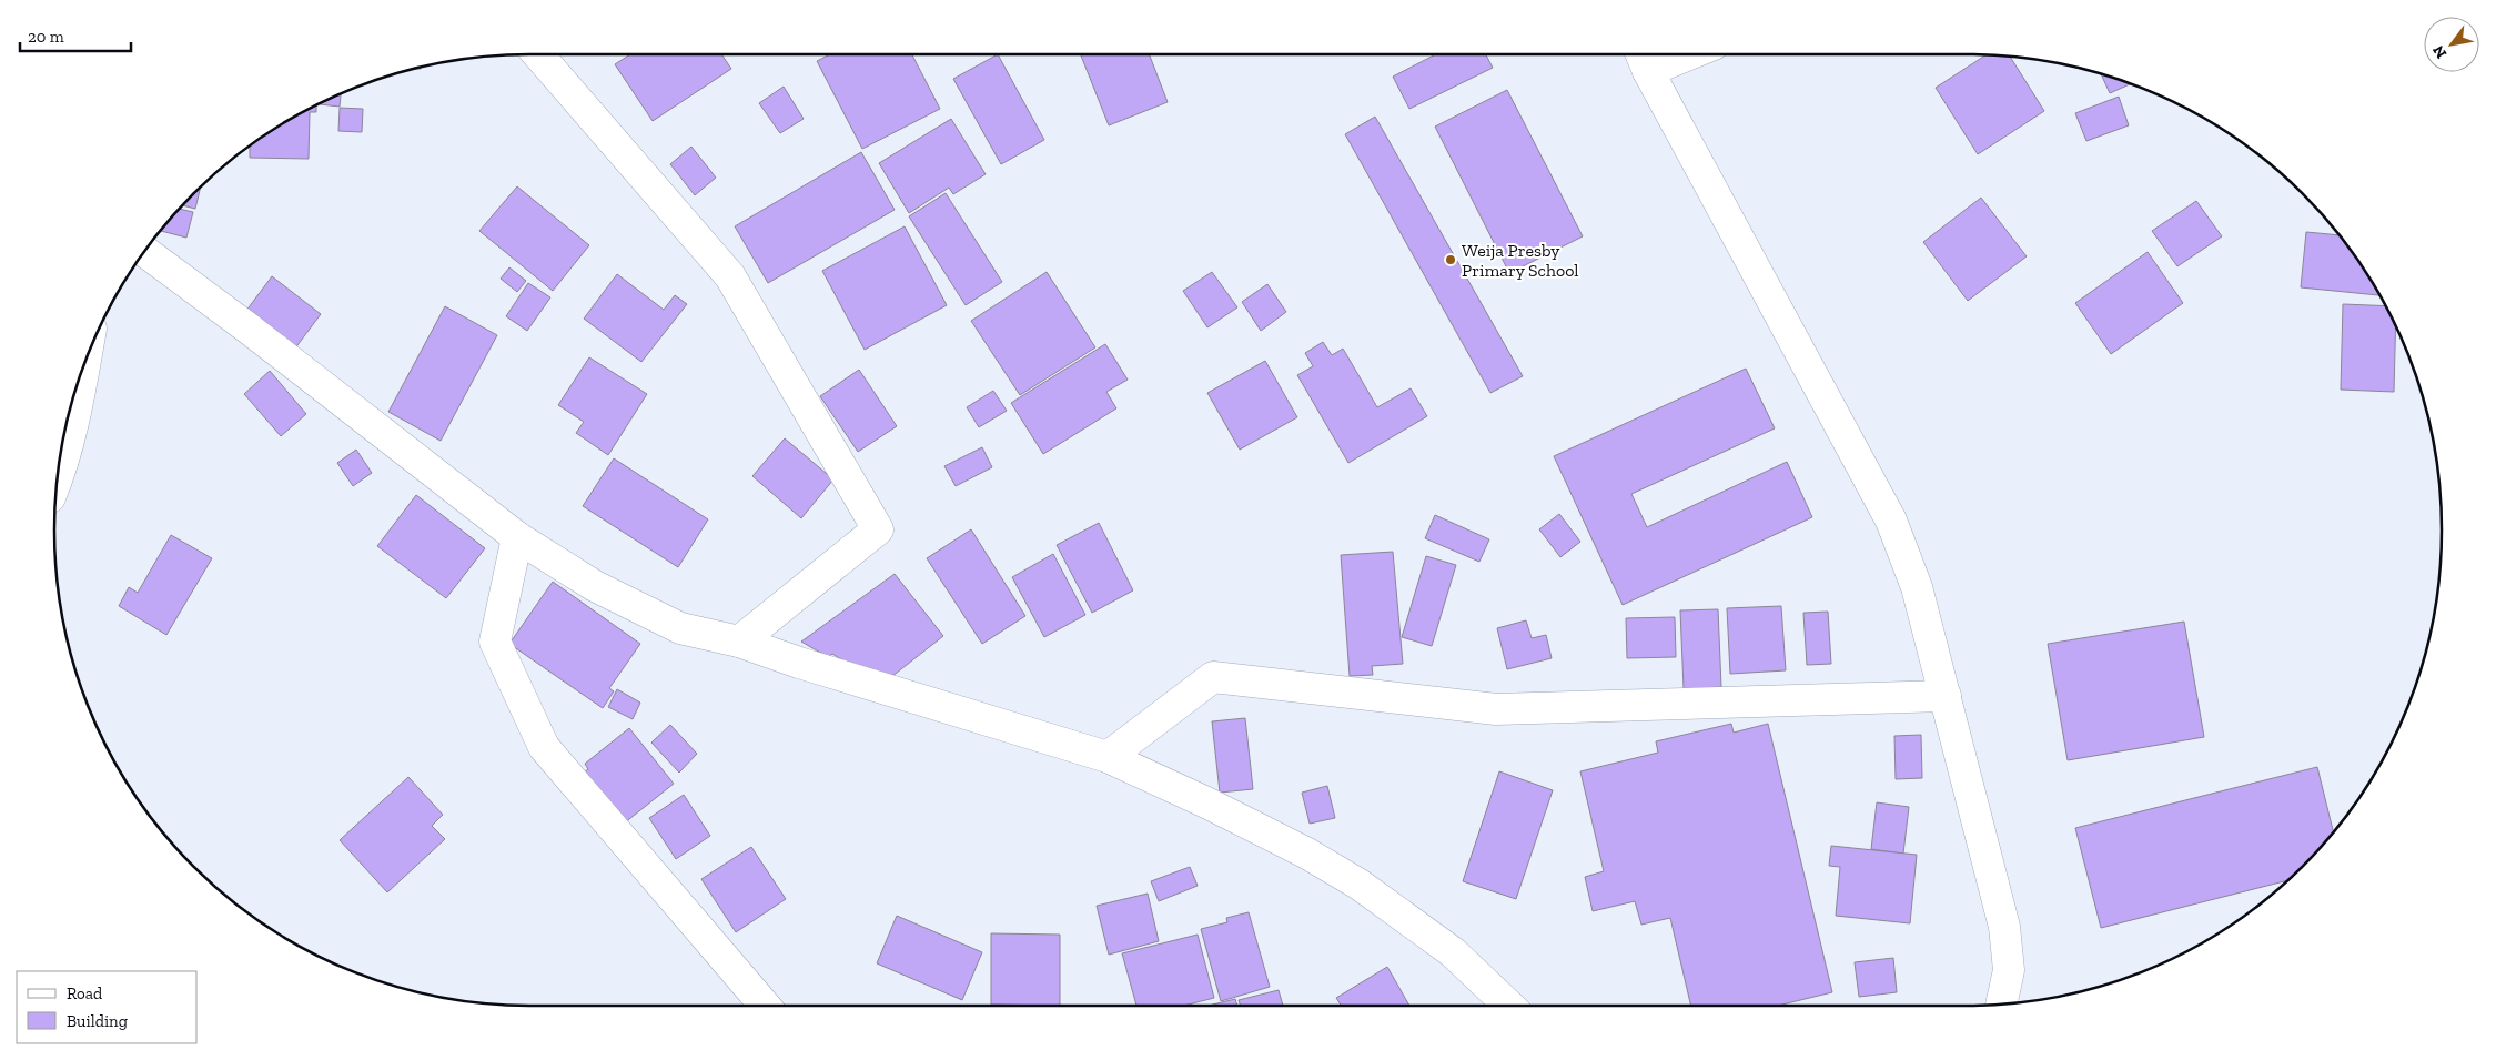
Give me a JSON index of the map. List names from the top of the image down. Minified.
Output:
{"places":["Weija Presby Primary School"],"legend":["Road","Building"],"scale_bar":"20 m","north":"bottom left"}
